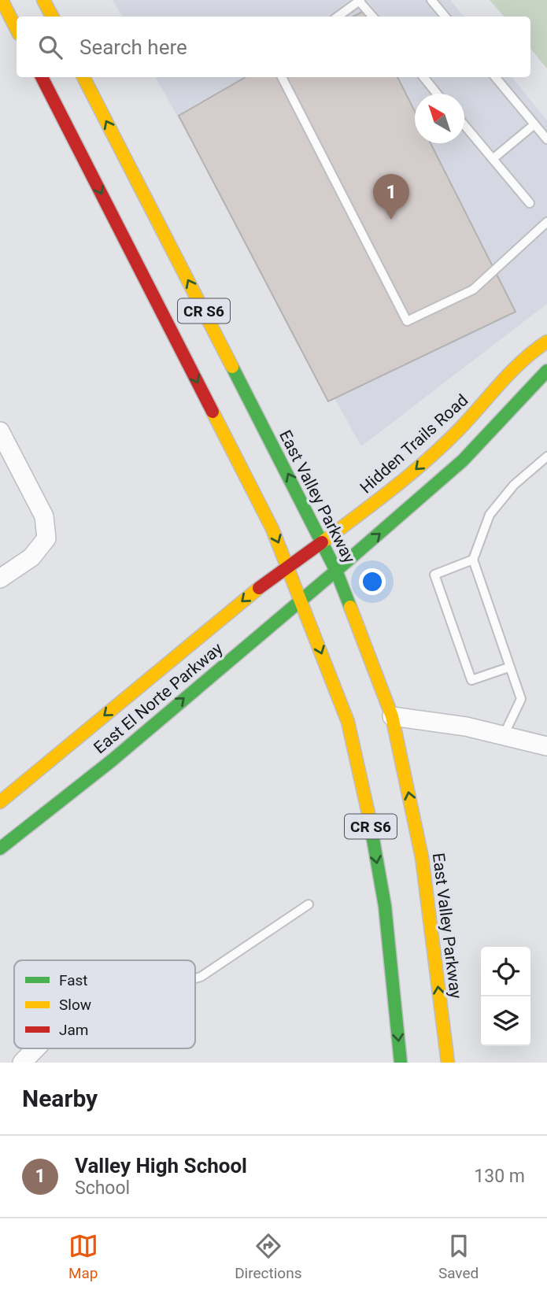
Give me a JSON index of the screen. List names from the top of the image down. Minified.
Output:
{"streets":{"main road":["CR S6","Hidden Trails Road","East Valley Parkway","East El Norte Parkway"]},"crossings":[["CR S6","East El Norte Parkway"],["Hidden Trails Road","East Valley Parkway"],["Hidden Trails Road","East El Norte Parkway"],["East Valley Parkway","East El Norte Parkway"]],"legend":["Fast","Slow","Jam"],"north":"top left","page":{"search":"Search here","pins":"1","heading":"Nearby","list":[{"mark":"1","name":"Valley High School","note":"School","value":"130 m"}],"nav":["Map","Directions","Saved"]}}
